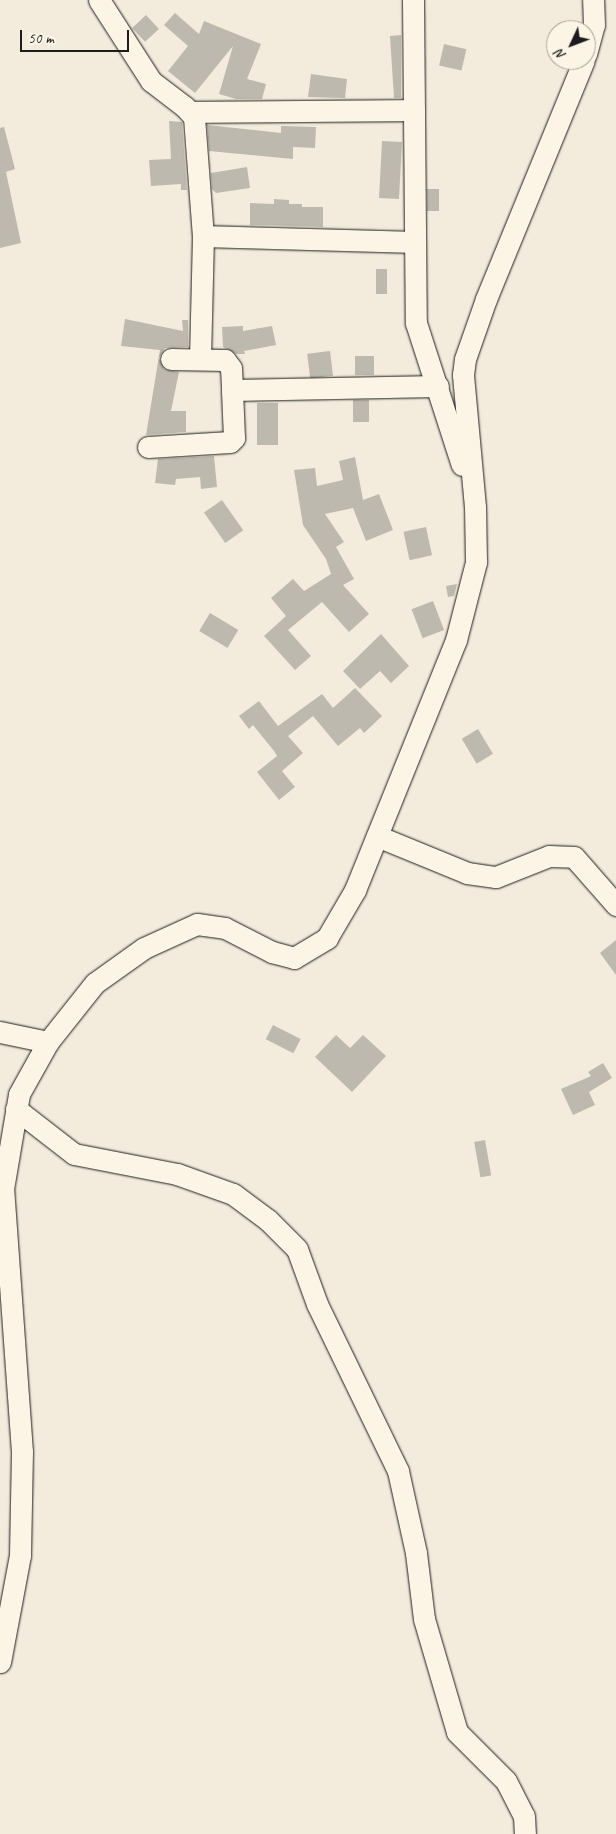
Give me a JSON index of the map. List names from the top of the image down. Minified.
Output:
{"scale_bar":"50 m","north":"bottom left"}
